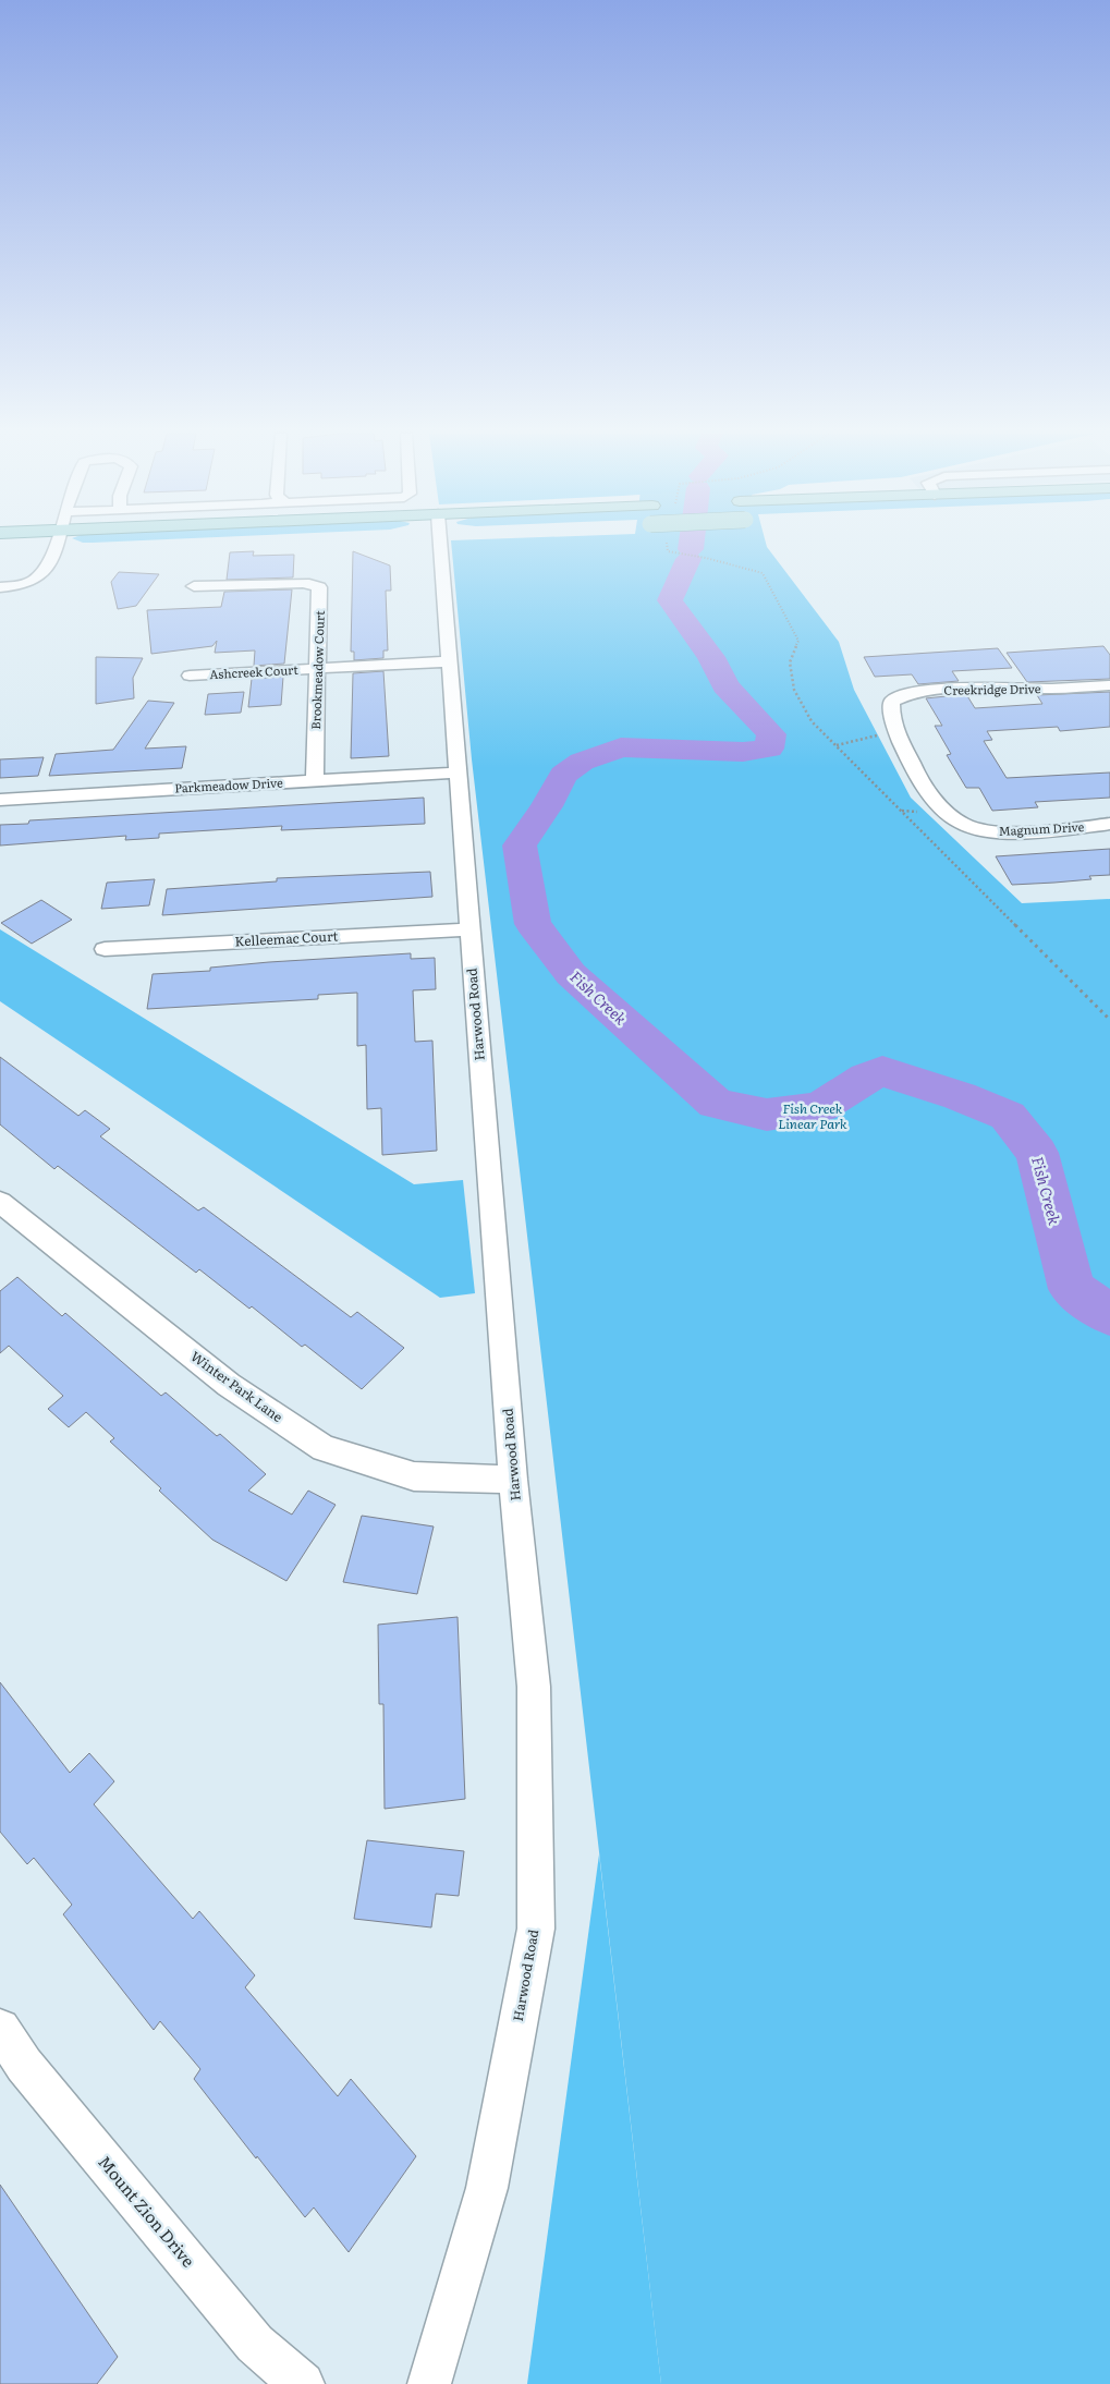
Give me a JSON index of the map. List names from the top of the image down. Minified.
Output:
{"streets":{"street":["Brookmeadow Court","Ashcreek Court","Creekridge Drive","Parkmeadow Drive","Magnum Drive","Kelleemac Court","Harwood Road","Winter Park Lane","Mount Zion Drive"]},"crossings":[["Brookmeadow Court","Ashcreek Court"],["Brookmeadow Court","Parkmeadow Drive"],["Ashcreek Court","Harwood Road"],["Creekridge Drive","Magnum Drive"],["Parkmeadow Drive","Harwood Road"],["Kelleemac Court","Harwood Road"],["Harwood Road","Winter Park Lane"]],"water":["Fish Creek"],"parks":["Fish Creek Linear Park"]}
